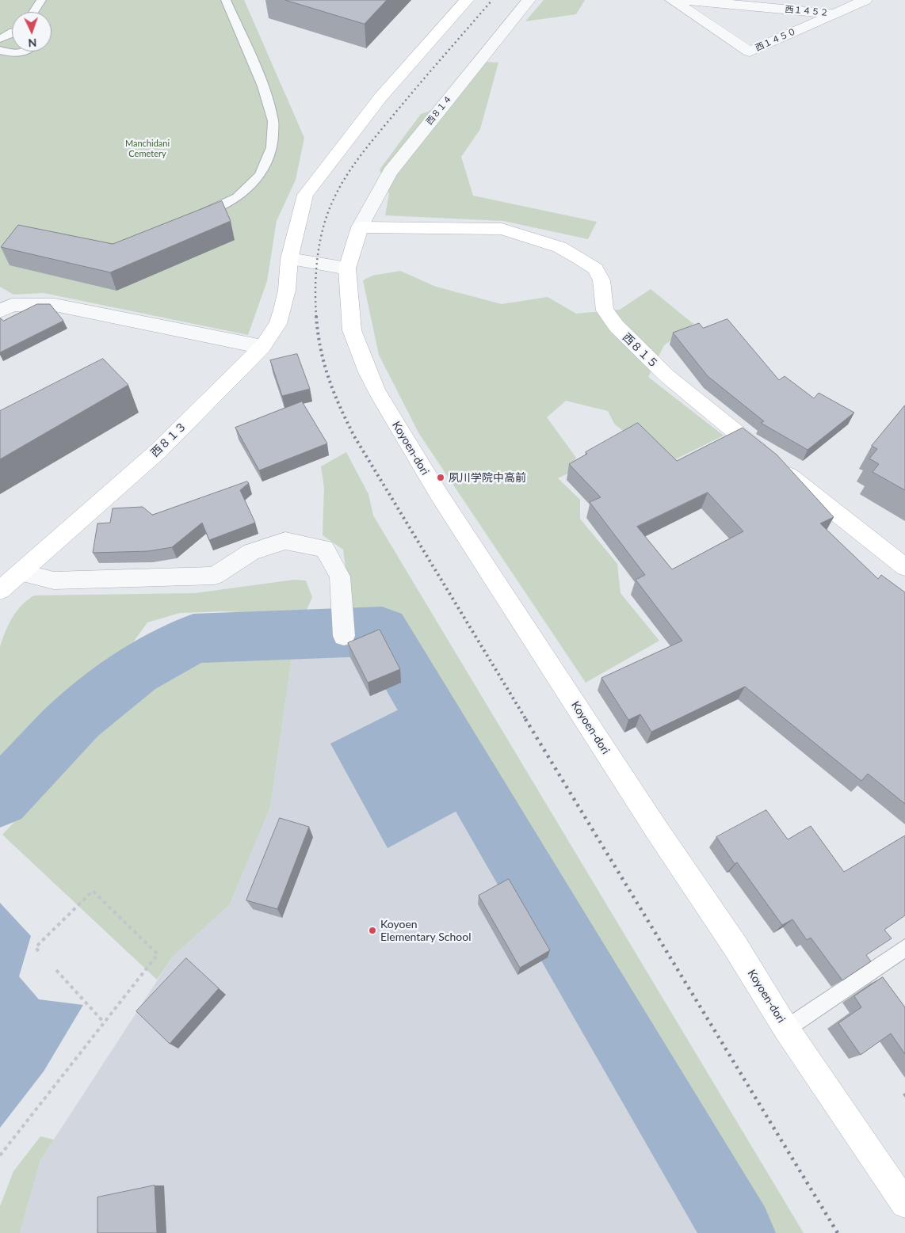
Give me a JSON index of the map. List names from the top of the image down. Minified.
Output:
{"streets":{"street":["西１４５２","西１４５０","西８１４","西８１５","西８１３","Koyoen-dori"]},"crossings":[["西１４５２","西１４５０"],["西８１４","西８１５"],["西８１４","Koyoen-dori"],["西８１５","Koyoen-dori"]],"parks":["Manchidani Cemetery"],"places":["夙川学院中高前","Koyoen Elementary School"],"north":"bottom"}
